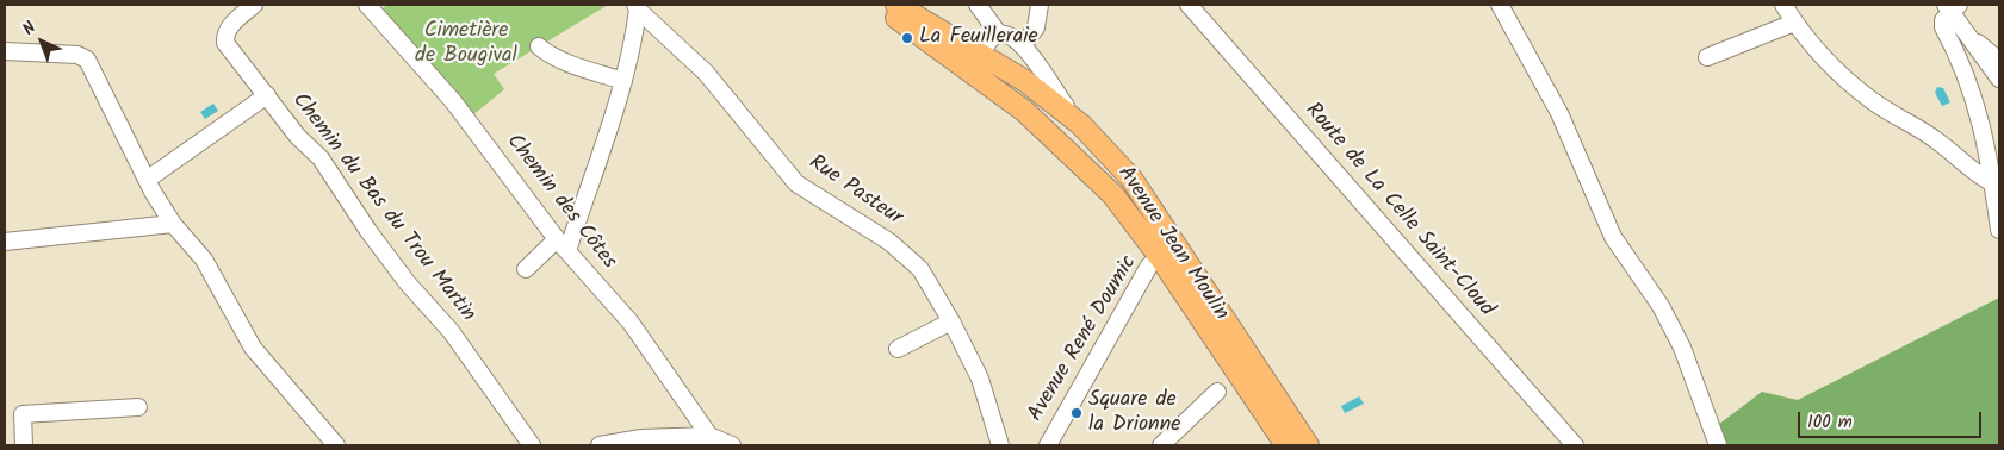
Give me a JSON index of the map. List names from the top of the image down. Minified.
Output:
{"streets":{"main road":["Avenue Jean Moulin"],"street":["Rue Pasteur","Chemin des Côtes","Chemin du Bas du Trou Martin","Route de La Celle Saint-Cloud","Avenue René Doumic"]},"crossings":[["Avenue Jean Moulin","Avenue René Doumic"]],"parks":["Cimetière de Bougival"],"places":["La Feuilleraie","Square de la Drionne"],"scale_bar":"100 m","north":"top left"}
